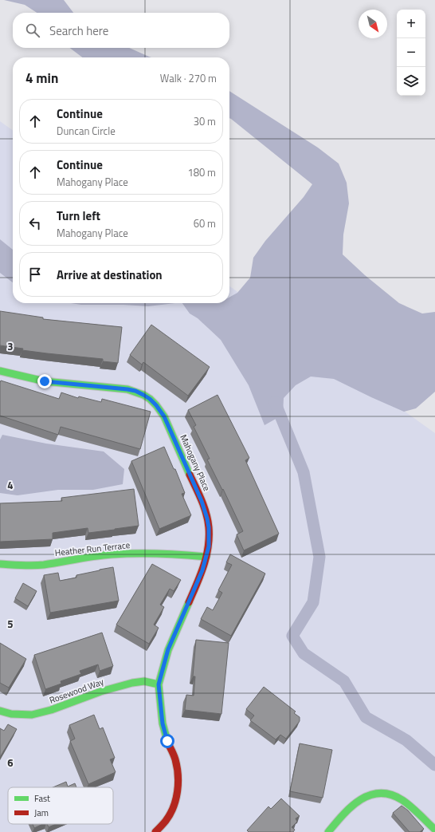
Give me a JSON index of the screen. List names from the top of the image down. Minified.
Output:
{"streets":{"street":["Mahogany Place","Heather Run Terrace","Rosewood Way"]},"crossings":[["Mahogany Place","Heather Run Terrace"],["Mahogany Place","Rosewood Way"]],"legend":["Fast","Jam"],"north":"bottom right","page":{"map_buttons":["+","−"],"search":"Search here","heading":["4 min","Walk · 270 m"],"list":[["Continue","Duncan Circle","30 m"],["Continue","Mahogany Place","180 m"],["Turn left","Mahogany Place","60 m"],"Arrive at destination"]},"grid":{"rows":["3","4","5","6"]}}
